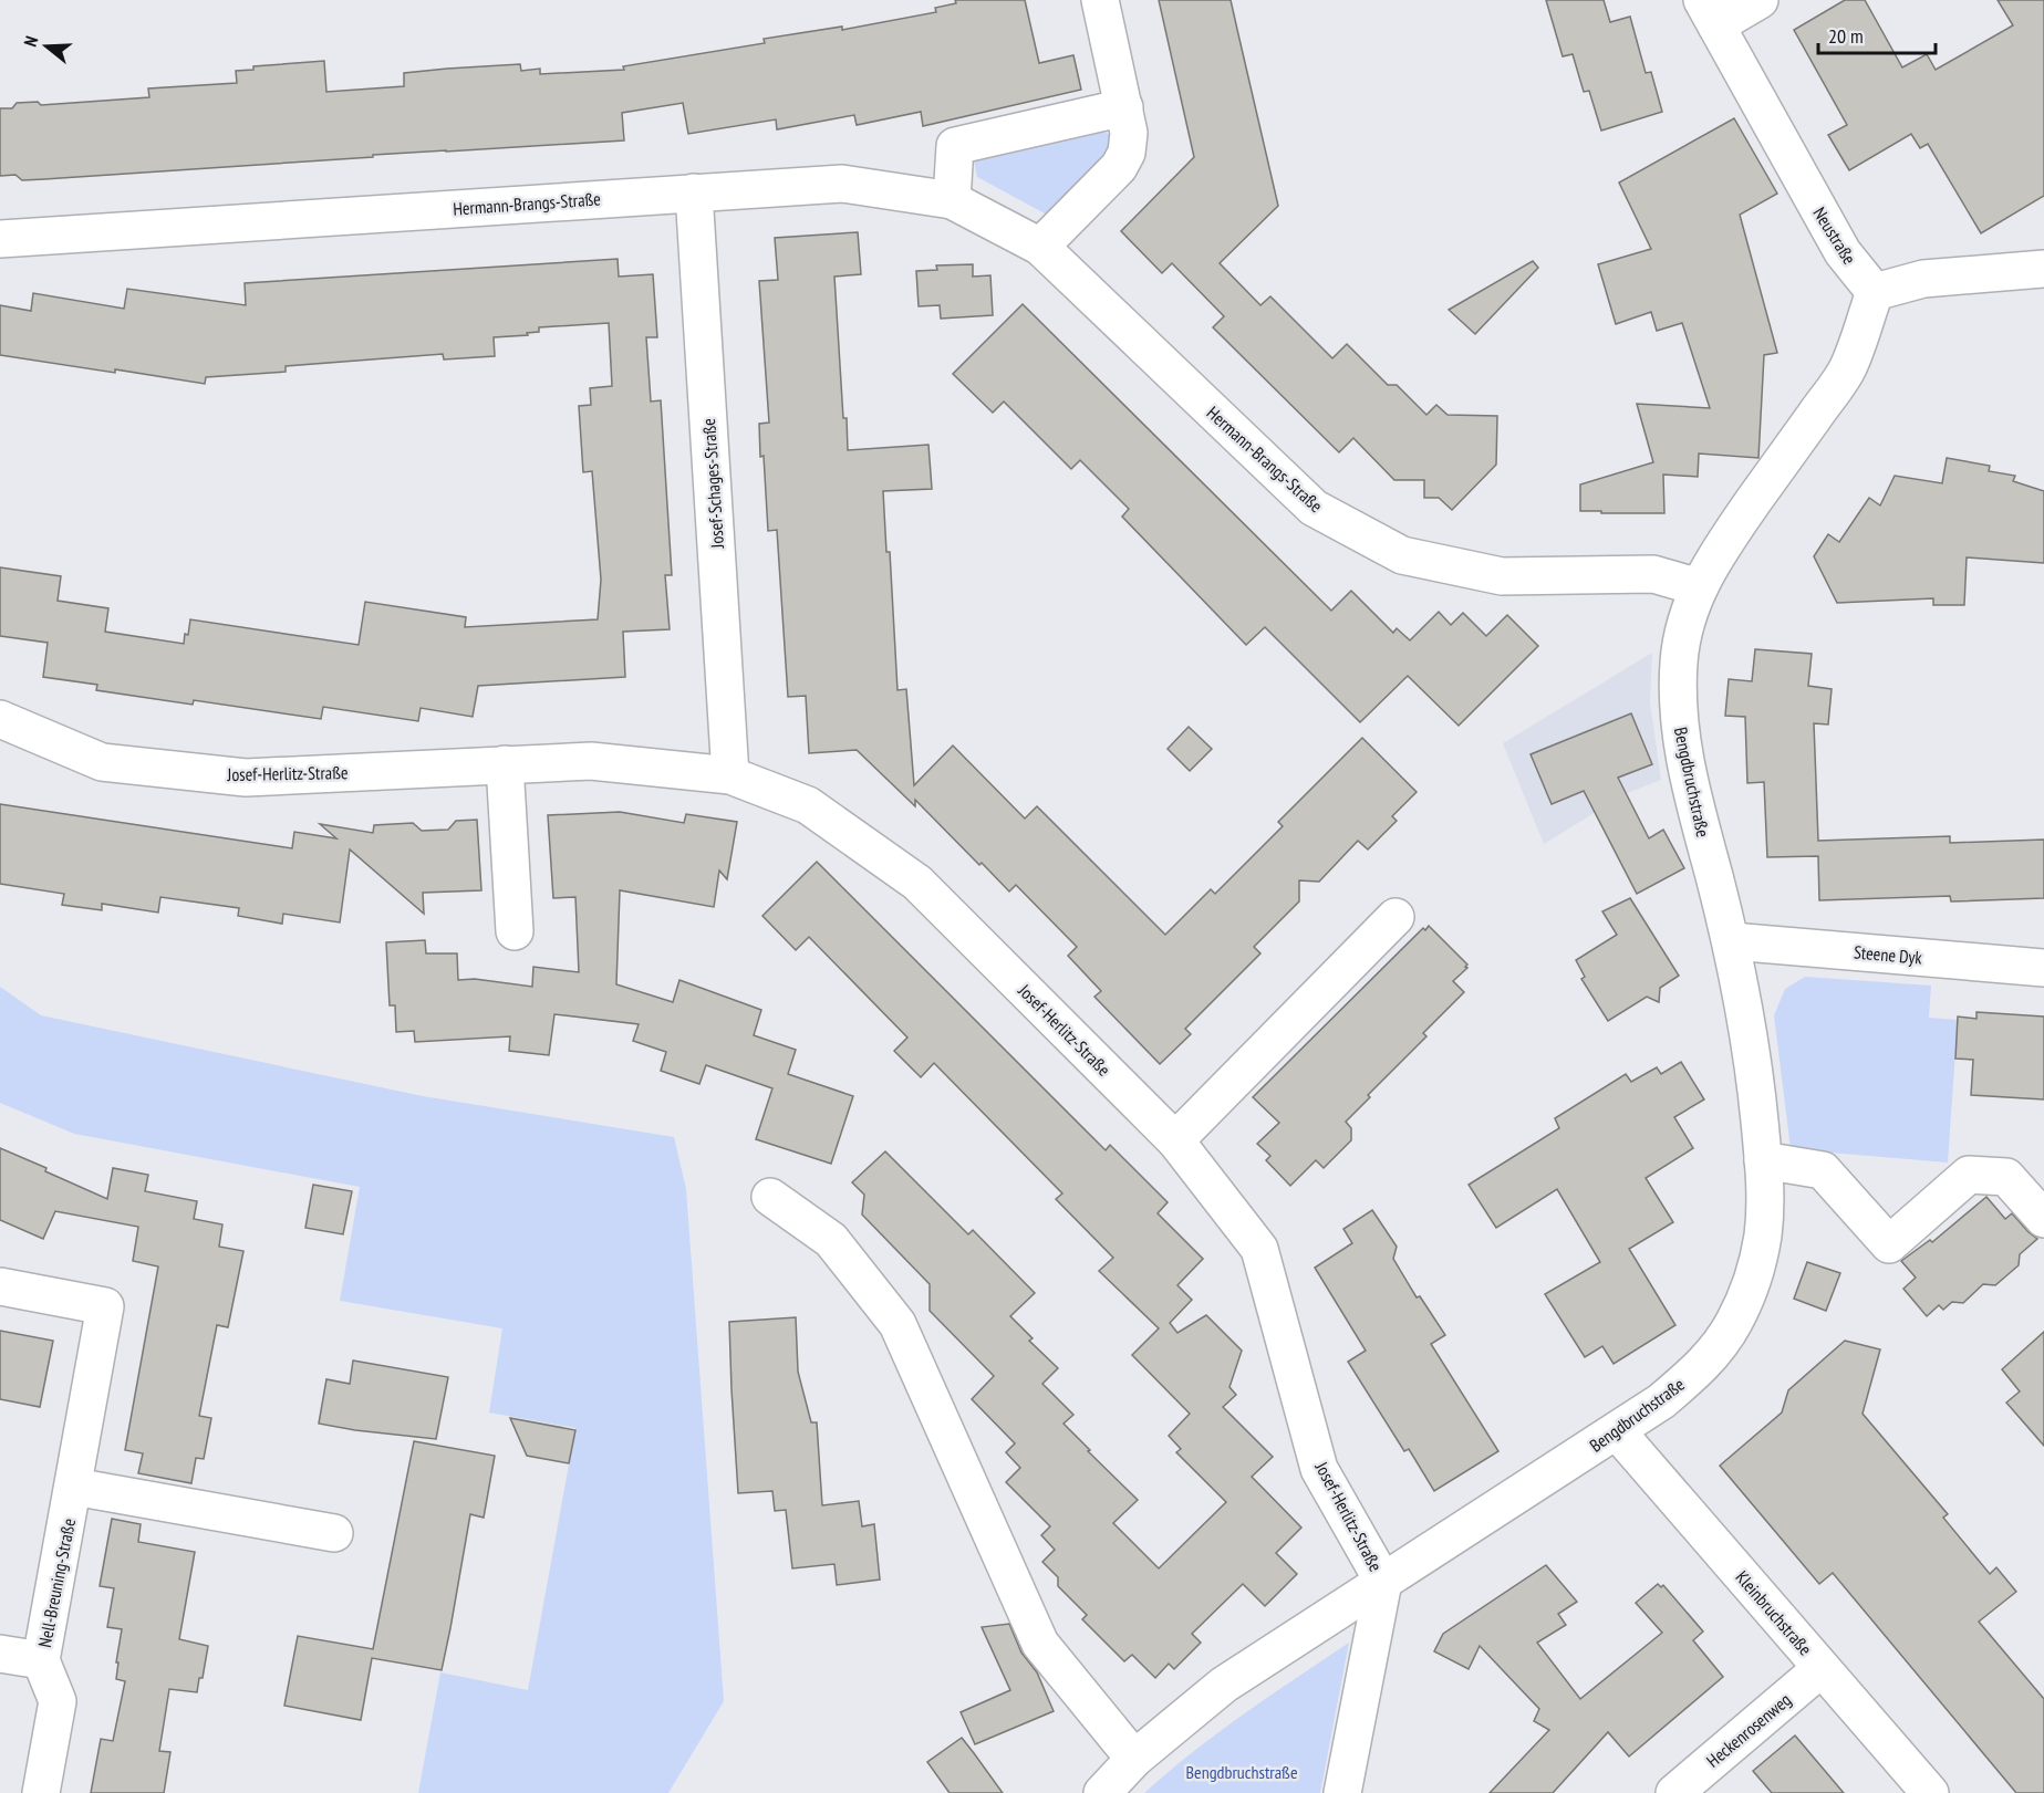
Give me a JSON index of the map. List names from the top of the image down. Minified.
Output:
{"streets":{"street":["Hermann-Brangs-Straße","Neustraße","Josef-Schages-Straße","Josef-Herlitz-Straße","Bengdbruchstraße","Steene Dyk","Nell-Breuning-Straße","Kleinbruchstraße","Heckenrosenweg"]},"crossings":[["Hermann-Brangs-Straße","Josef-Schages-Straße"],["Hermann-Brangs-Straße","Bengdbruchstraße"],["Neustraße","Bengdbruchstraße"],["Josef-Schages-Straße","Josef-Herlitz-Straße"],["Josef-Herlitz-Straße","Bengdbruchstraße"],["Bengdbruchstraße","Steene Dyk"],["Bengdbruchstraße","Kleinbruchstraße"],["Kleinbruchstraße","Heckenrosenweg"]],"parks":["Bengdbruchstraße"],"scale_bar":"20 m","north":"left"}
